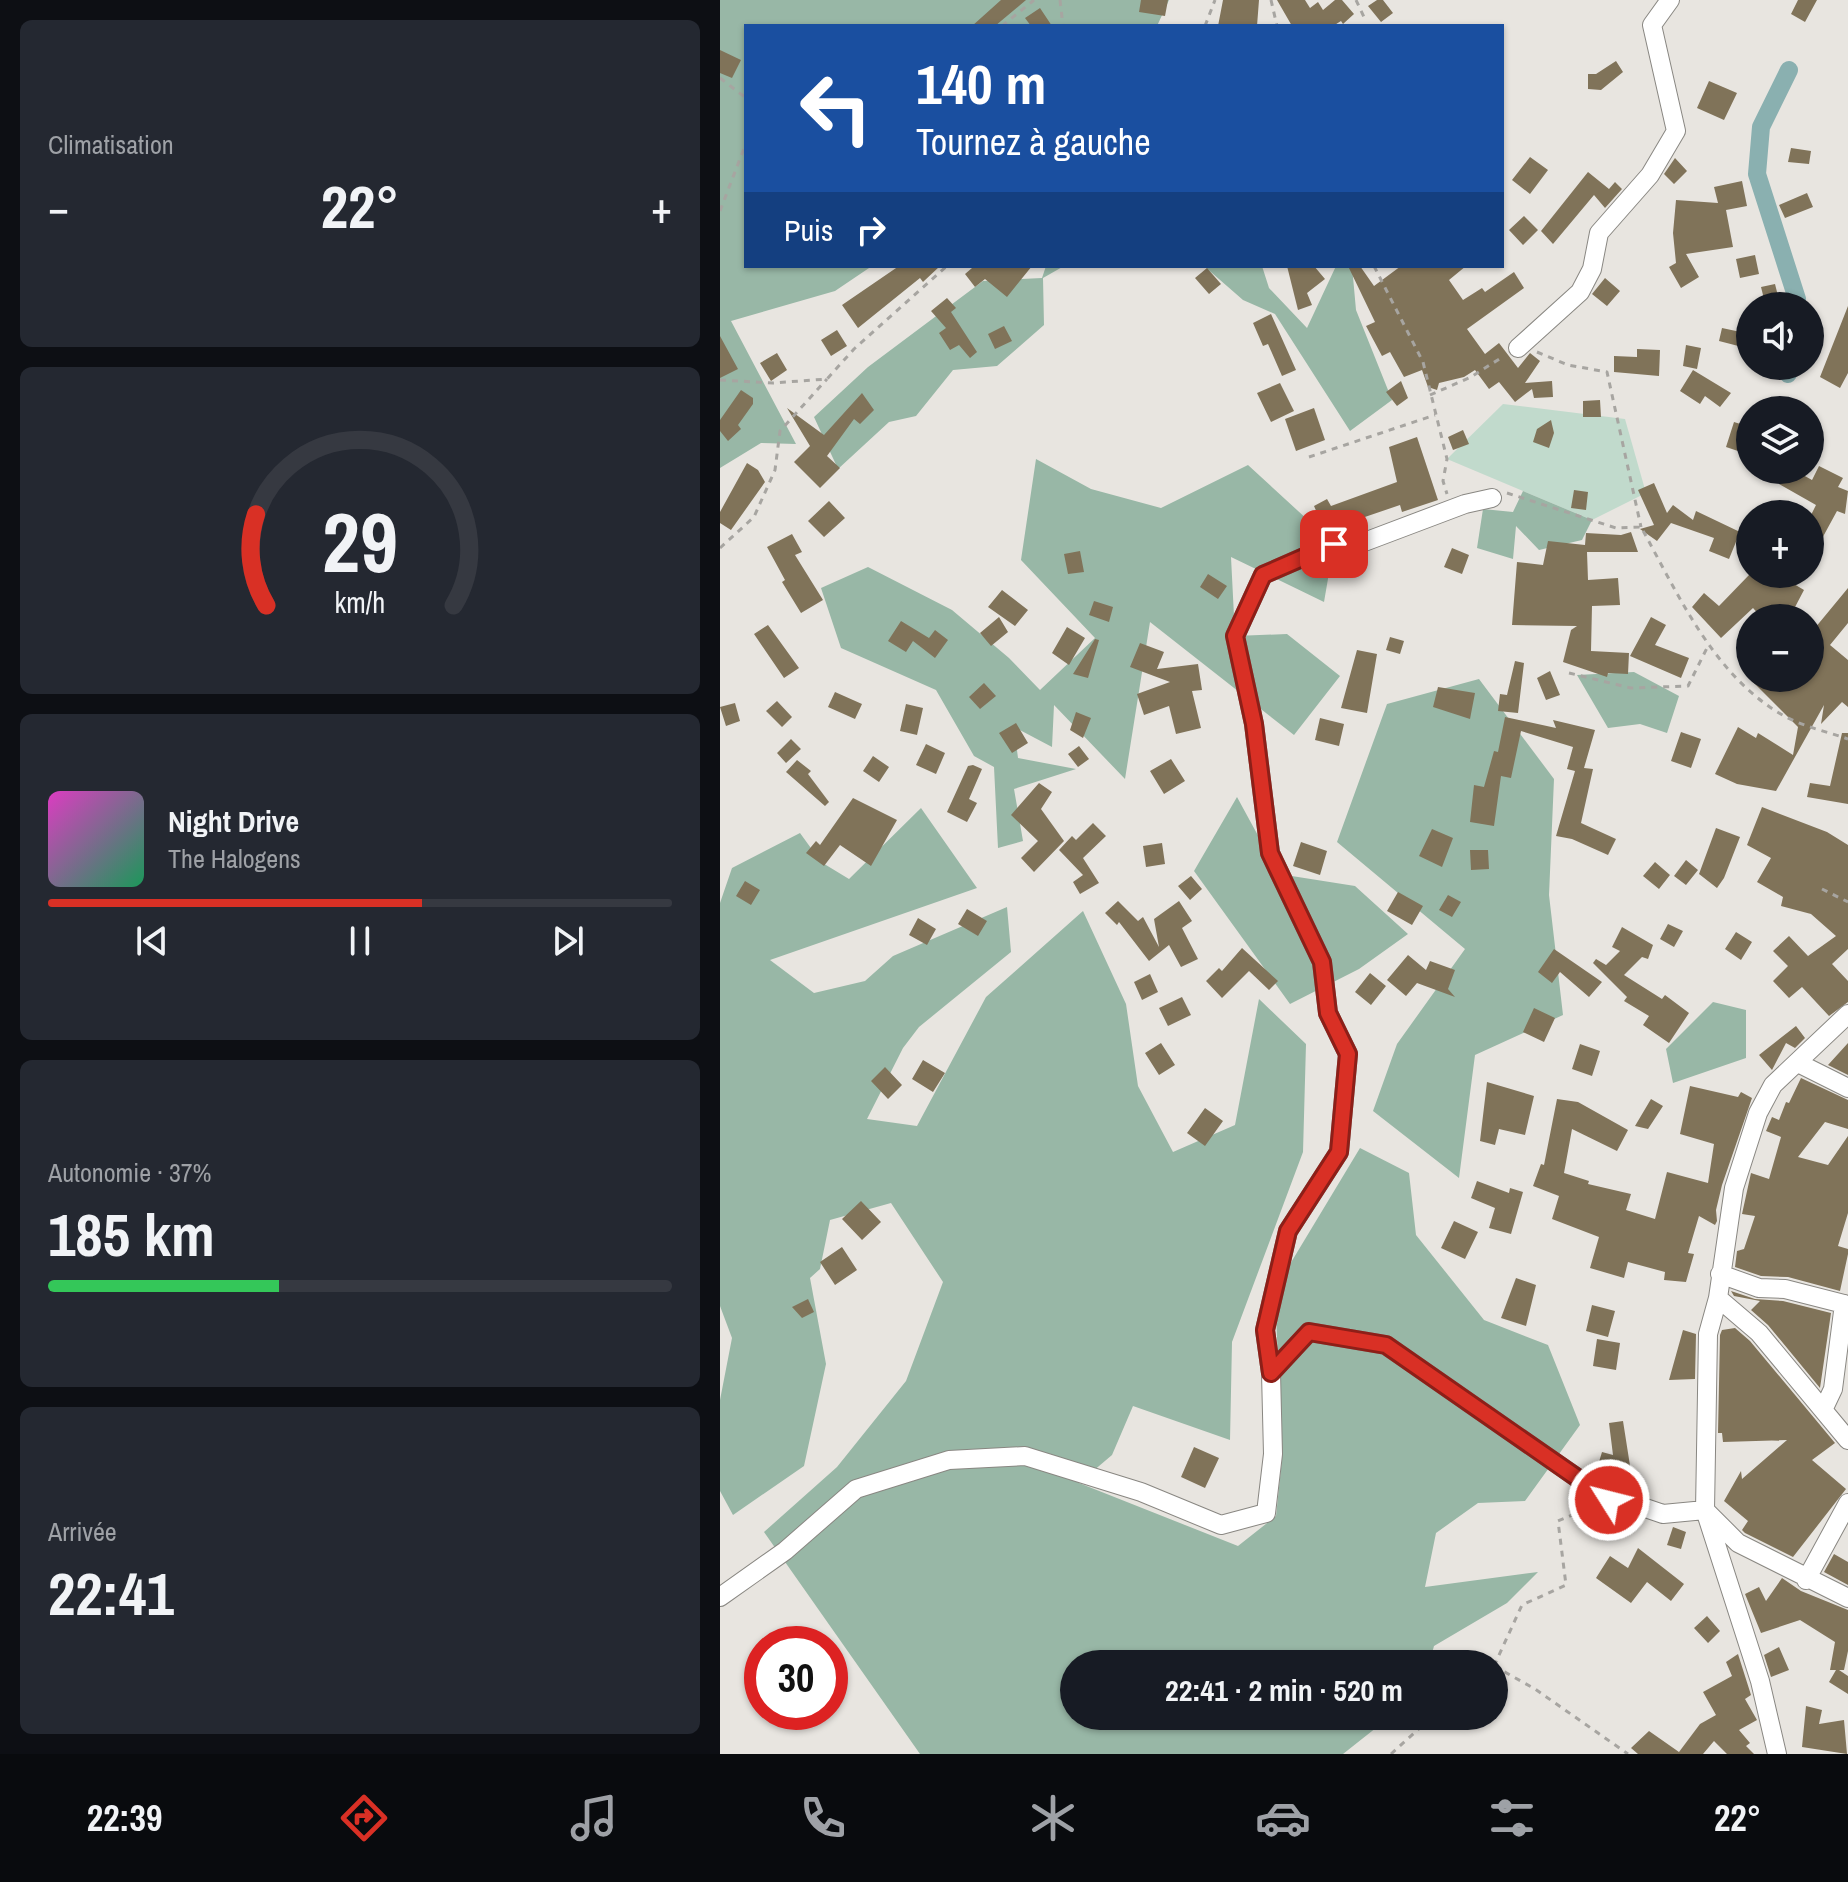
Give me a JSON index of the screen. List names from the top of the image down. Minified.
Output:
{"page":{"tile":["Climatisation",["Autonomie · 37%","185 km"],["Arrivée","22:41"]],"turn":["140 m","Tournez à gauche"],"heat":["−","22°","+"],"then":"Puis","map_buttons":["+","−"],"song":["Night Drive","The Halogens"],"limit":"30","trip":"22:41 · 2 min · 520 m","tabs":["22:39","22°"],"gauge":["29","km/h"]}}
